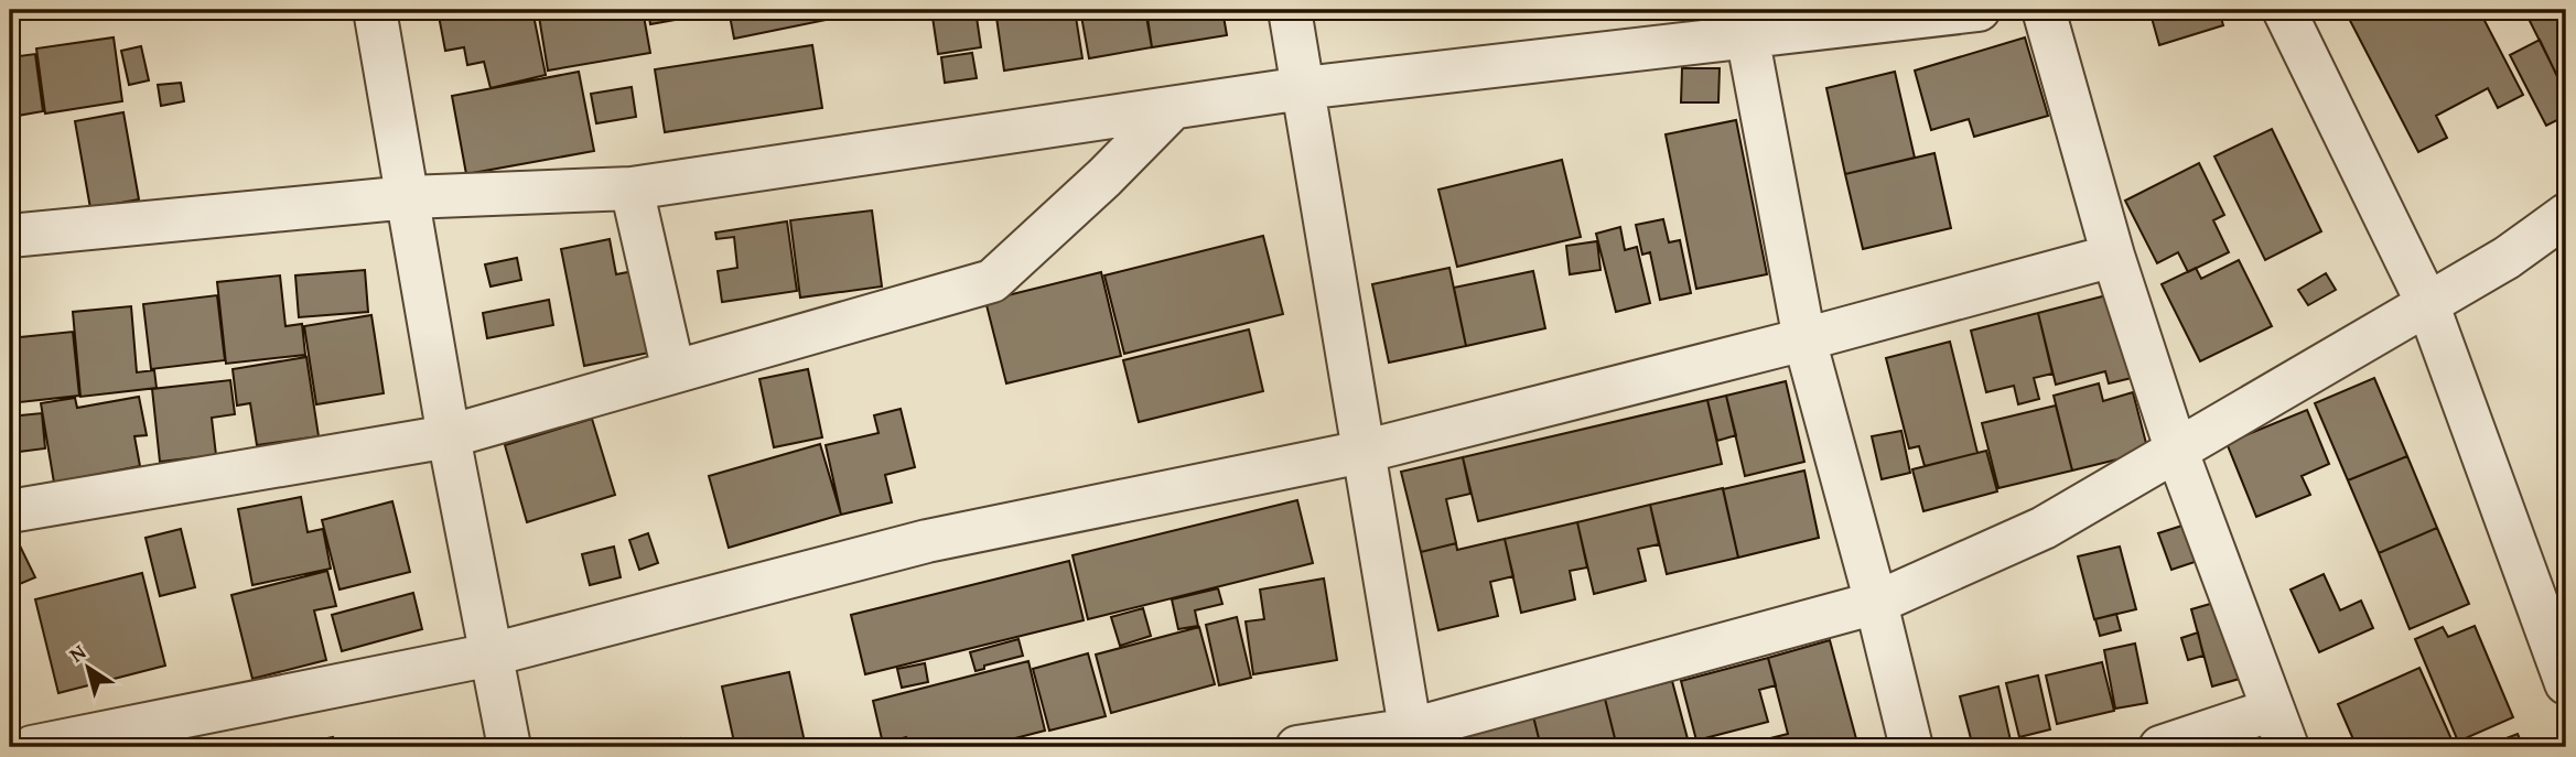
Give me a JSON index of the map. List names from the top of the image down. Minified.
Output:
{"north":"top left"}
